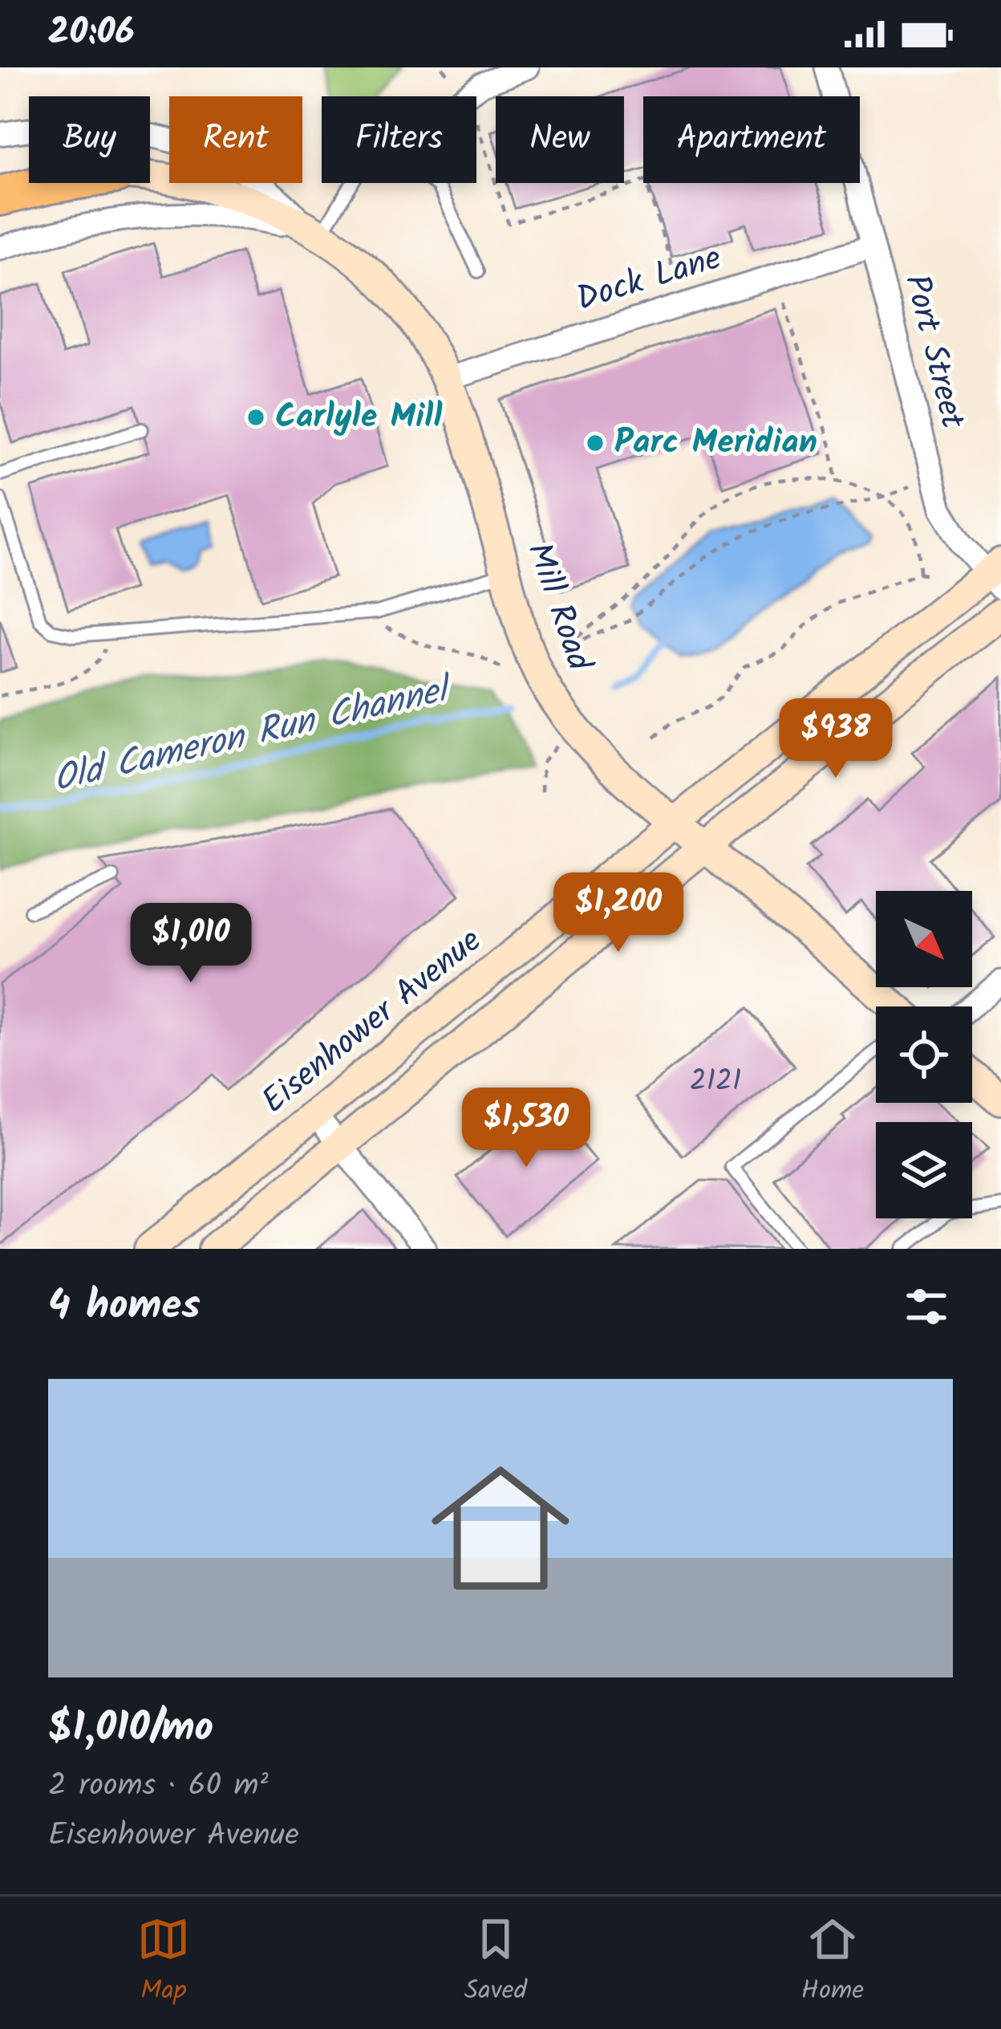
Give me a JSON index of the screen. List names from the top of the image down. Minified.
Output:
{"streets":{"main road":["Mill Road","Eisenhower Avenue"],"street":["Dock Lane","Port Street"]},"crossings":[["Dock Lane","Port Street"],["Dock Lane","Mill Road"],["Port Street","Eisenhower Avenue"],["Mill Road","Eisenhower Avenue"]],"water":["Old Cameron Run Channel"],"places":["Carlyle Mill","Parc Meridian"],"house_numbers":["2121"],"north":"bottom right","page":{"status":"20:06","chip":["Buy","Rent","Filters","New","Apartment"],"price":["$938","$1,200","$1,010","$1,530"],"heading":"4 homes","list":[{"name":"$1,010/mo","note":"2 rooms · 60 m² · Eisenhower Avenue"}],"tabs":["Map","Saved","Home"]}}
